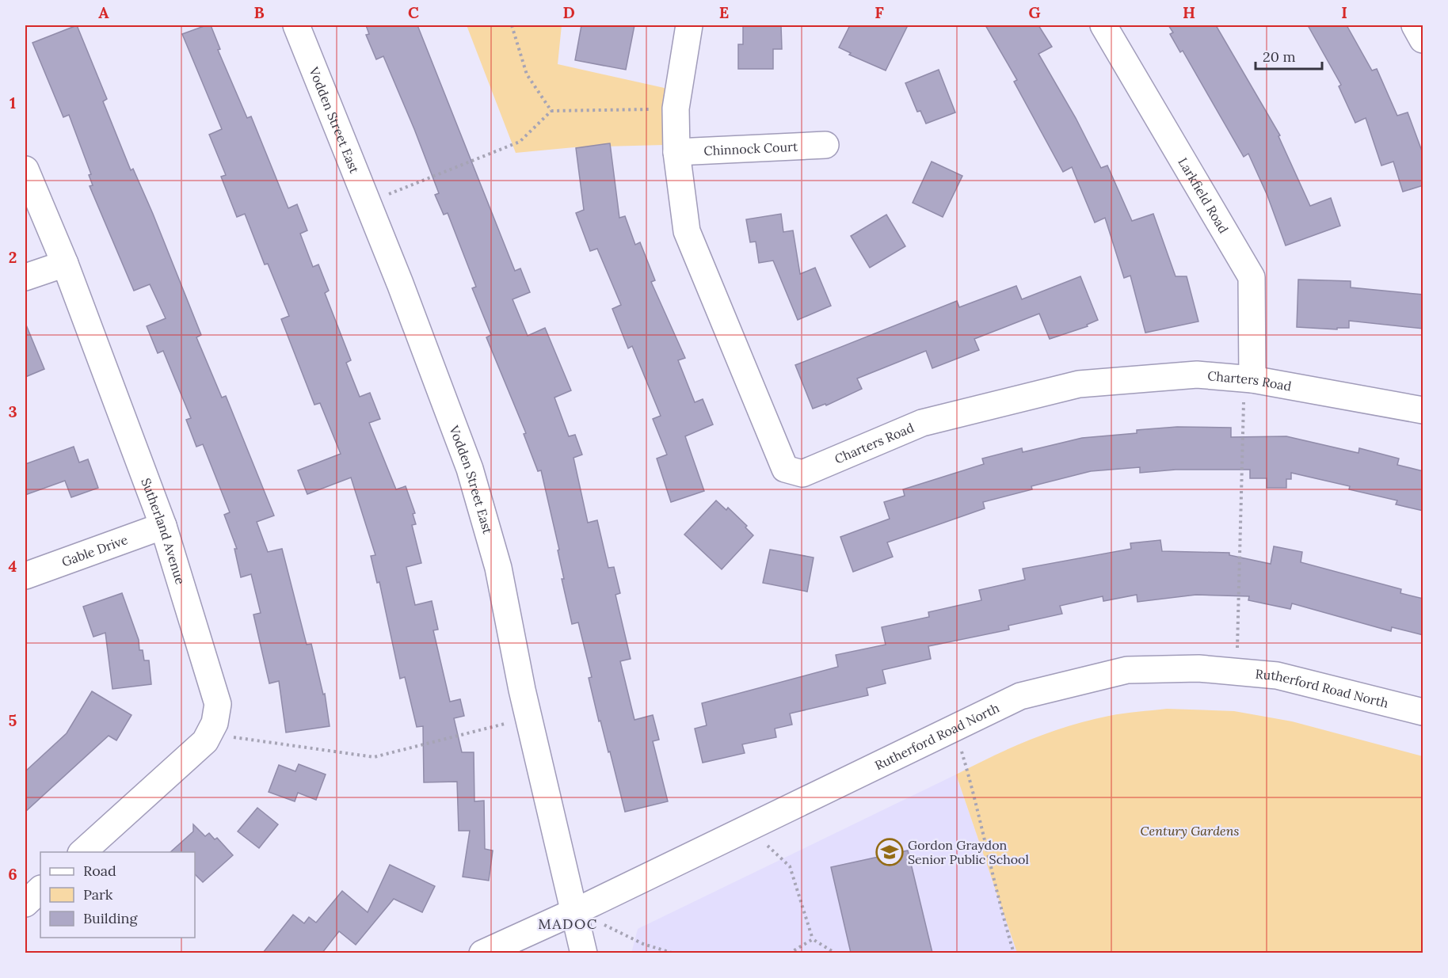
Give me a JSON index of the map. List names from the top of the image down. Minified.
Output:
{"streets":{"street":["Vodden Street East","Chinnock Court","Larkfield Road","Charters Road","Sutherland Avenue","Gable Drive","Rutherford Road North"]},"crossings":[["Vodden Street East","Rutherford Road North"],["Chinnock Court","Charters Road"],["Larkfield Road","Charters Road"],["Sutherland Avenue","Gable Drive"]],"districts":["MADOC"],"parks":["Century Gardens"],"places":{"school or university":["Gordon Graydon Senior Public School"]},"legend":["Road","Park","Building"],"scale_bar":"20 m","grid":{"columns":["A","B","C","D","E","F","G","H","I"],"rows":["1","2","3","4","5","6"]}}
